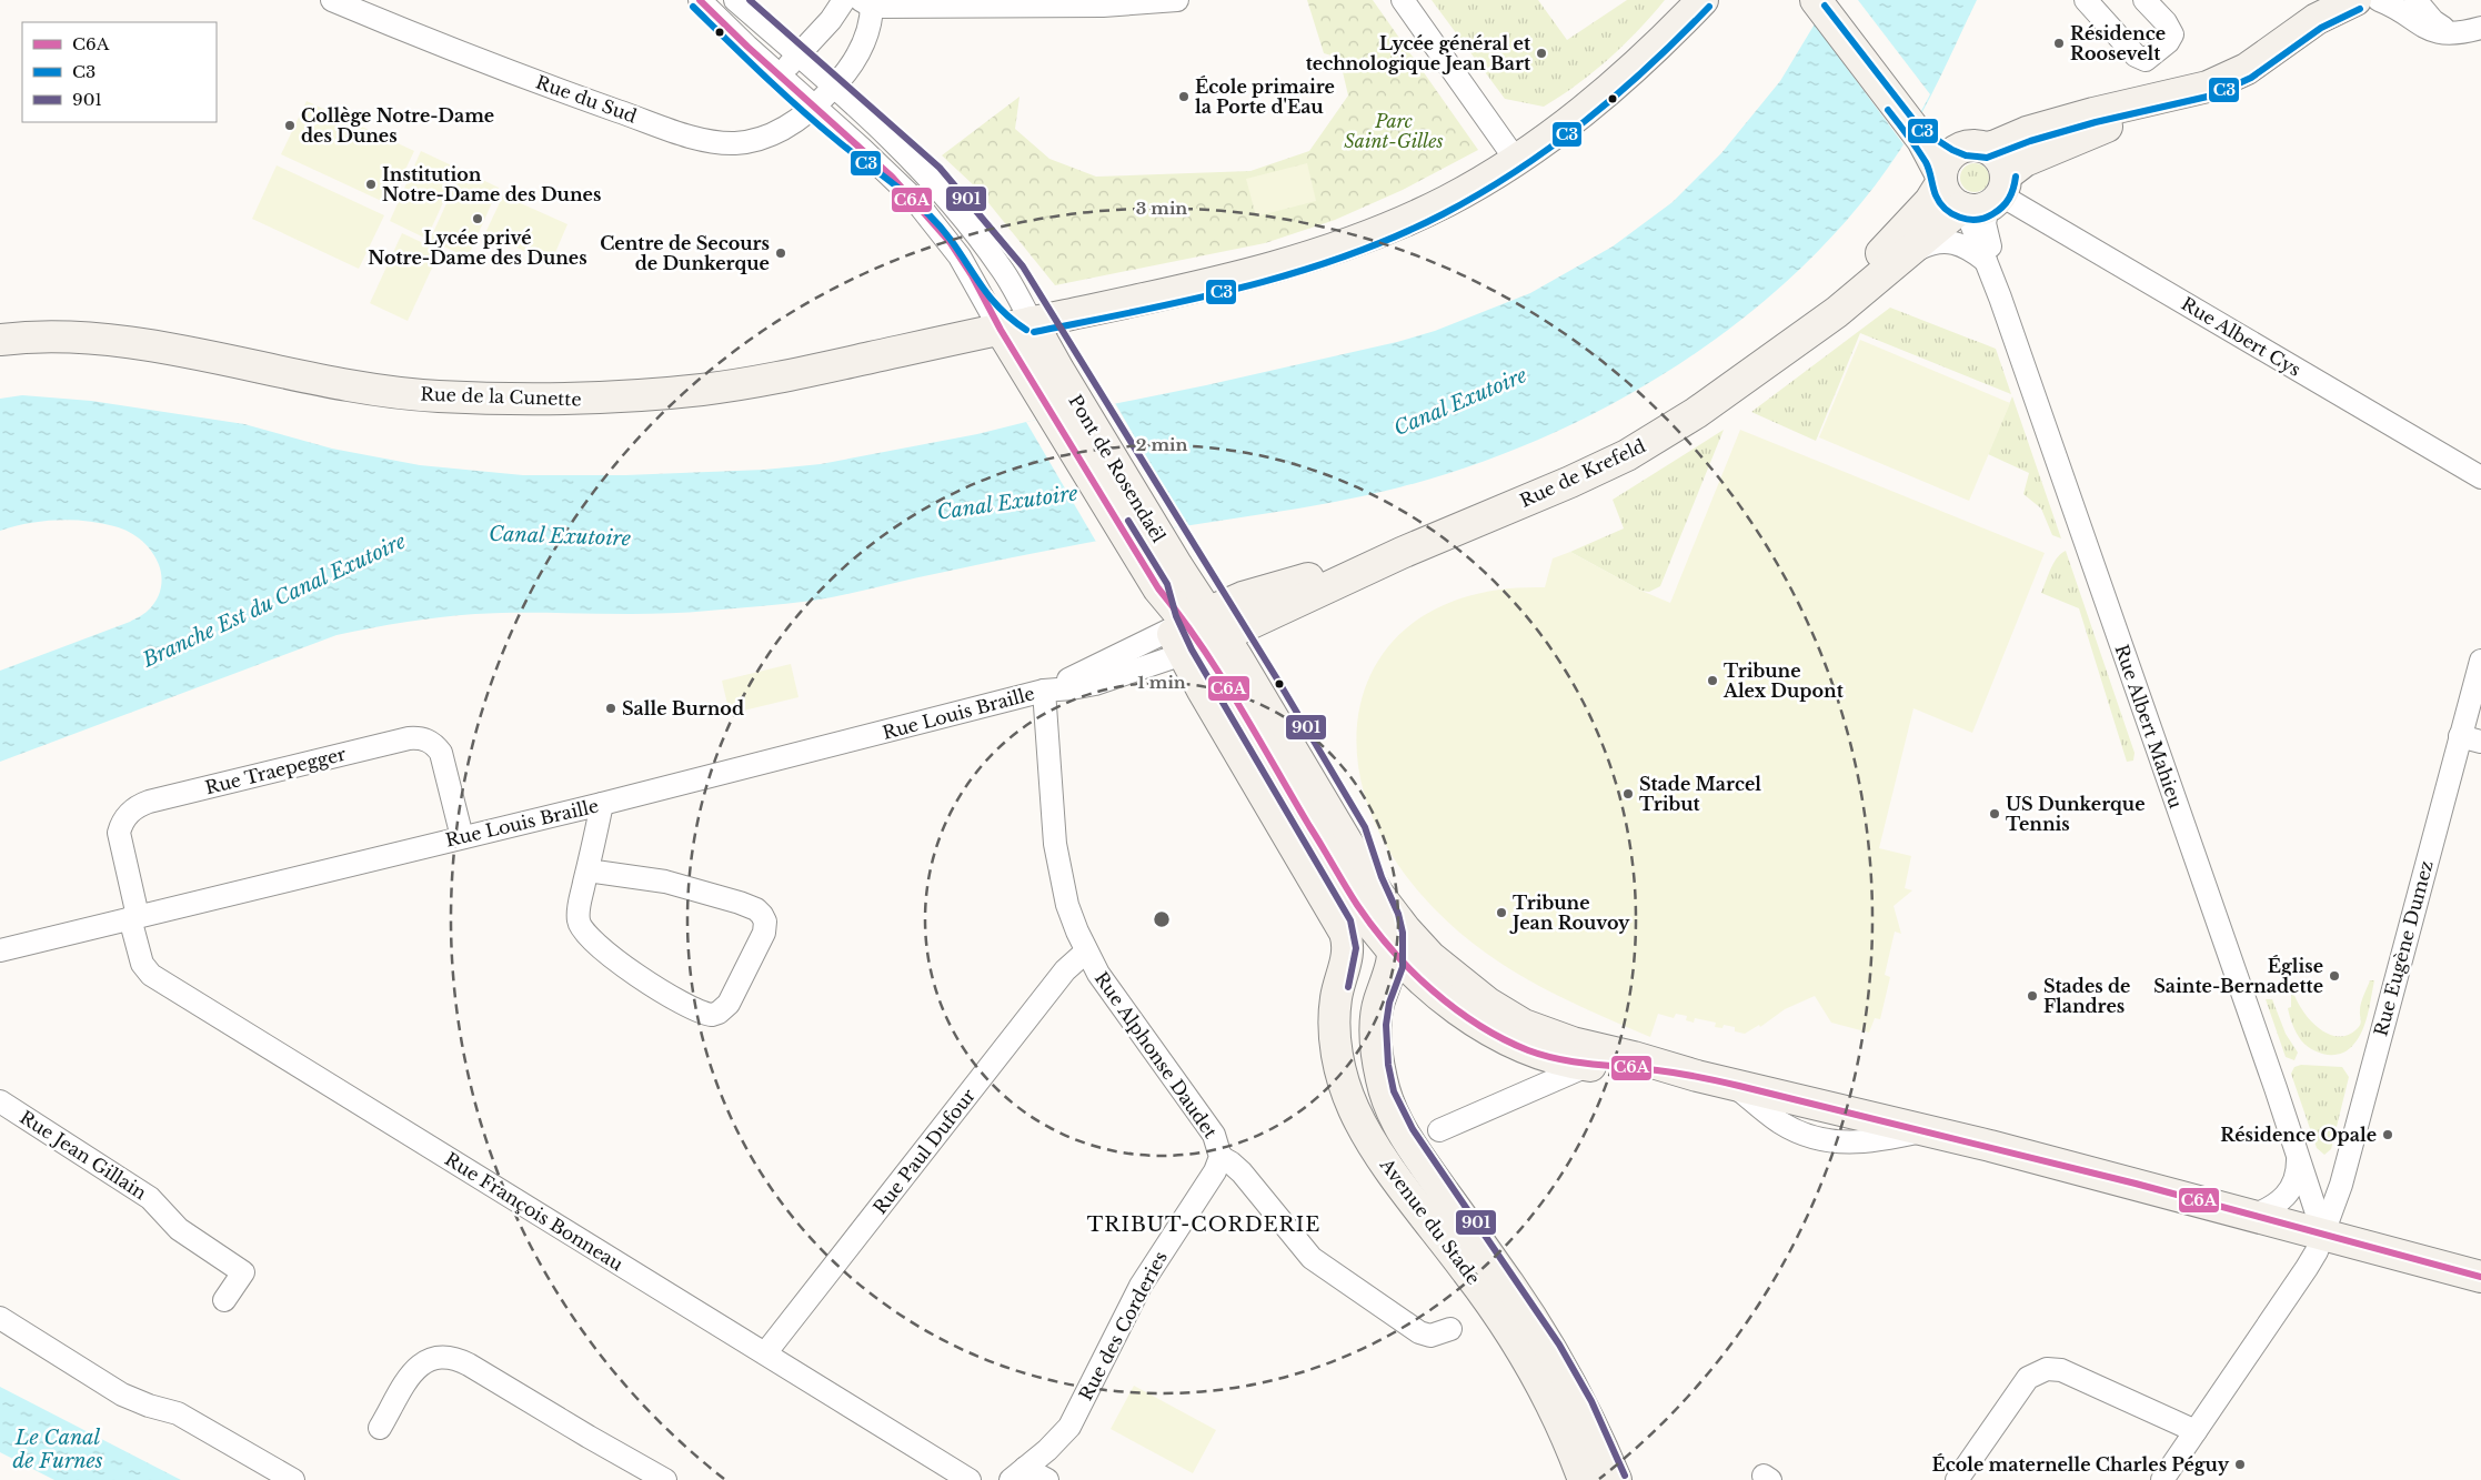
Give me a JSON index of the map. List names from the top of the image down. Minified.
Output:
{"streets":{"main road":["Rue de la Cunette","Pont de Rosendaël","Rue de Krefeld","Avenue du Stade"],"street":["Rue du Sud","Rue Albert Cys","Rue Louis Braille","Rue Albert Mahieu","Rue Traepegger","Rue Eugène Dumez","Rue Alphonse Daudet","Rue Paul Dufour","Rue Jean Gillain","Rue François Bonneau","Rue des Corderies"]},"crossings":[["Rue Albert Cys","Rue de Krefeld"],["Rue Albert Cys","Rue Albert Mahieu"],["Rue de Krefeld","Rue Louis Braille"],["Rue de Krefeld","Rue Albert Mahieu"],["Rue de Krefeld","Avenue du Stade"],["Rue Louis Braille","Rue Traepegger"],["Rue Louis Braille","Rue Alphonse Daudet"],["Rue Louis Braille","Rue François Bonneau"],["Rue Louis Braille","Avenue du Stade"],["Rue Albert Mahieu","Rue Eugène Dumez"],["Rue Traepegger","Rue François Bonneau"],["Rue Alphonse Daudet","Rue Paul Dufour"],["Rue Alphonse Daudet","Rue des Corderies"],["Rue Paul Dufour","Rue François Bonneau"]],"districts":["TRIBUT-CORDERIE"],"water":["Canal Exutoire","Branche Est du Canal Exutoire","Le Canal de Furnes"],"parks":["Parc Saint-Gilles"],"places":["Résidence Roosevelt","Lycée général et technologique Jean Bart","École primaire la Porte d'Eau","Collège Notre-Dame des Dunes","Institution Notre-Dame des Dunes","Lycée privé Notre-Dame des Dunes","Centre de Secours de Dunkerque","Tribune Alex Dupont","Salle Burnod","Stade Marcel Tribut","US Dunkerque Tennis","Tribune Jean Rouvoy","Église Sainte-Bernadette","Stades de Flandres","Résidence Opale","École maternelle Charles Péguy"],"lines":["transit line C6A","transit line 901","transit line C3"],"legend":["C6A","C3","901"],"rings":["3 min","2 min","1 min"]}
